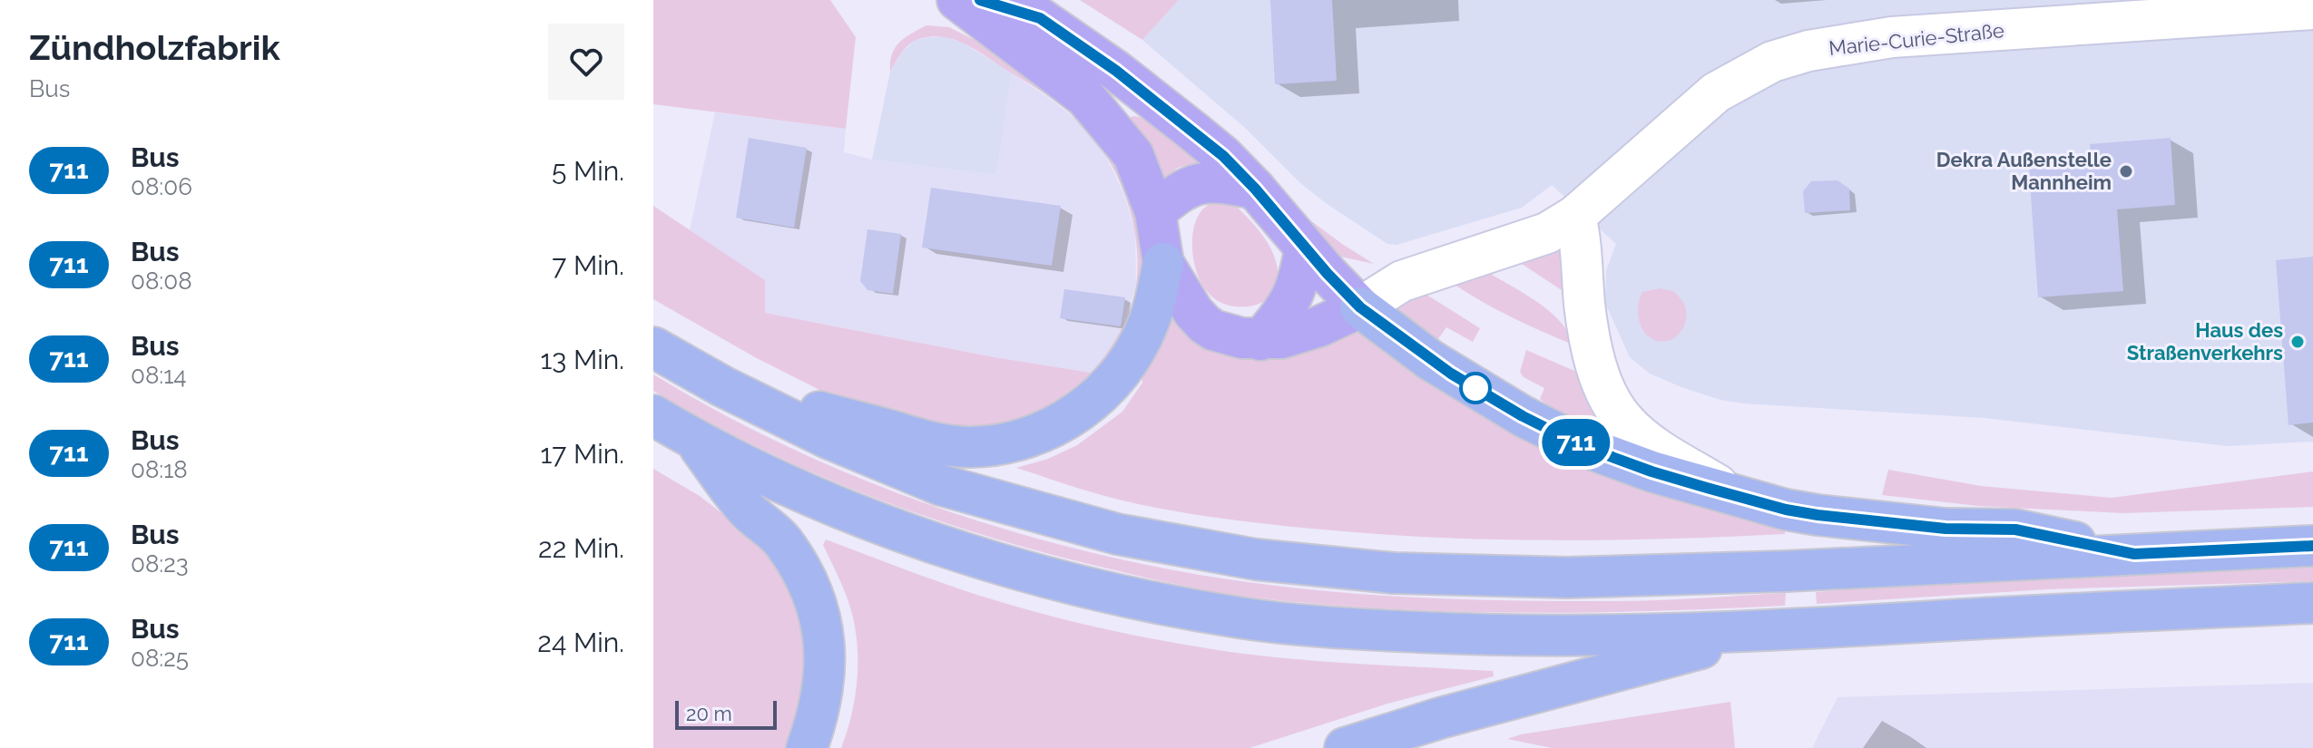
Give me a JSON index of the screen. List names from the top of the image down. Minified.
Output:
{"streets":{"street":["Marie-Curie-Straße"]},"places":["Dekra Außenstelle Mannheim","Haus des Straßenverkehrs"],"lines":["bus line 711"],"scale_bar":"20 m","page":{"heading":["Zündholzfabrik","Bus"],"on_map":"711","list":[{"mark":"711","name":"Bus","note":"08:06","value":"5 Min."},{"mark":"711","name":"Bus","note":"08:08","value":"7 Min."},{"mark":"711","name":"Bus","note":"08:14","value":"13 Min."},{"mark":"711","name":"Bus","note":"08:18","value":"17 Min."},{"mark":"711","name":"Bus","note":"08:23","value":"22 Min."},{"mark":"711","name":"Bus","note":"08:25","value":"24 Min."}],"scale":"20 m"}}
